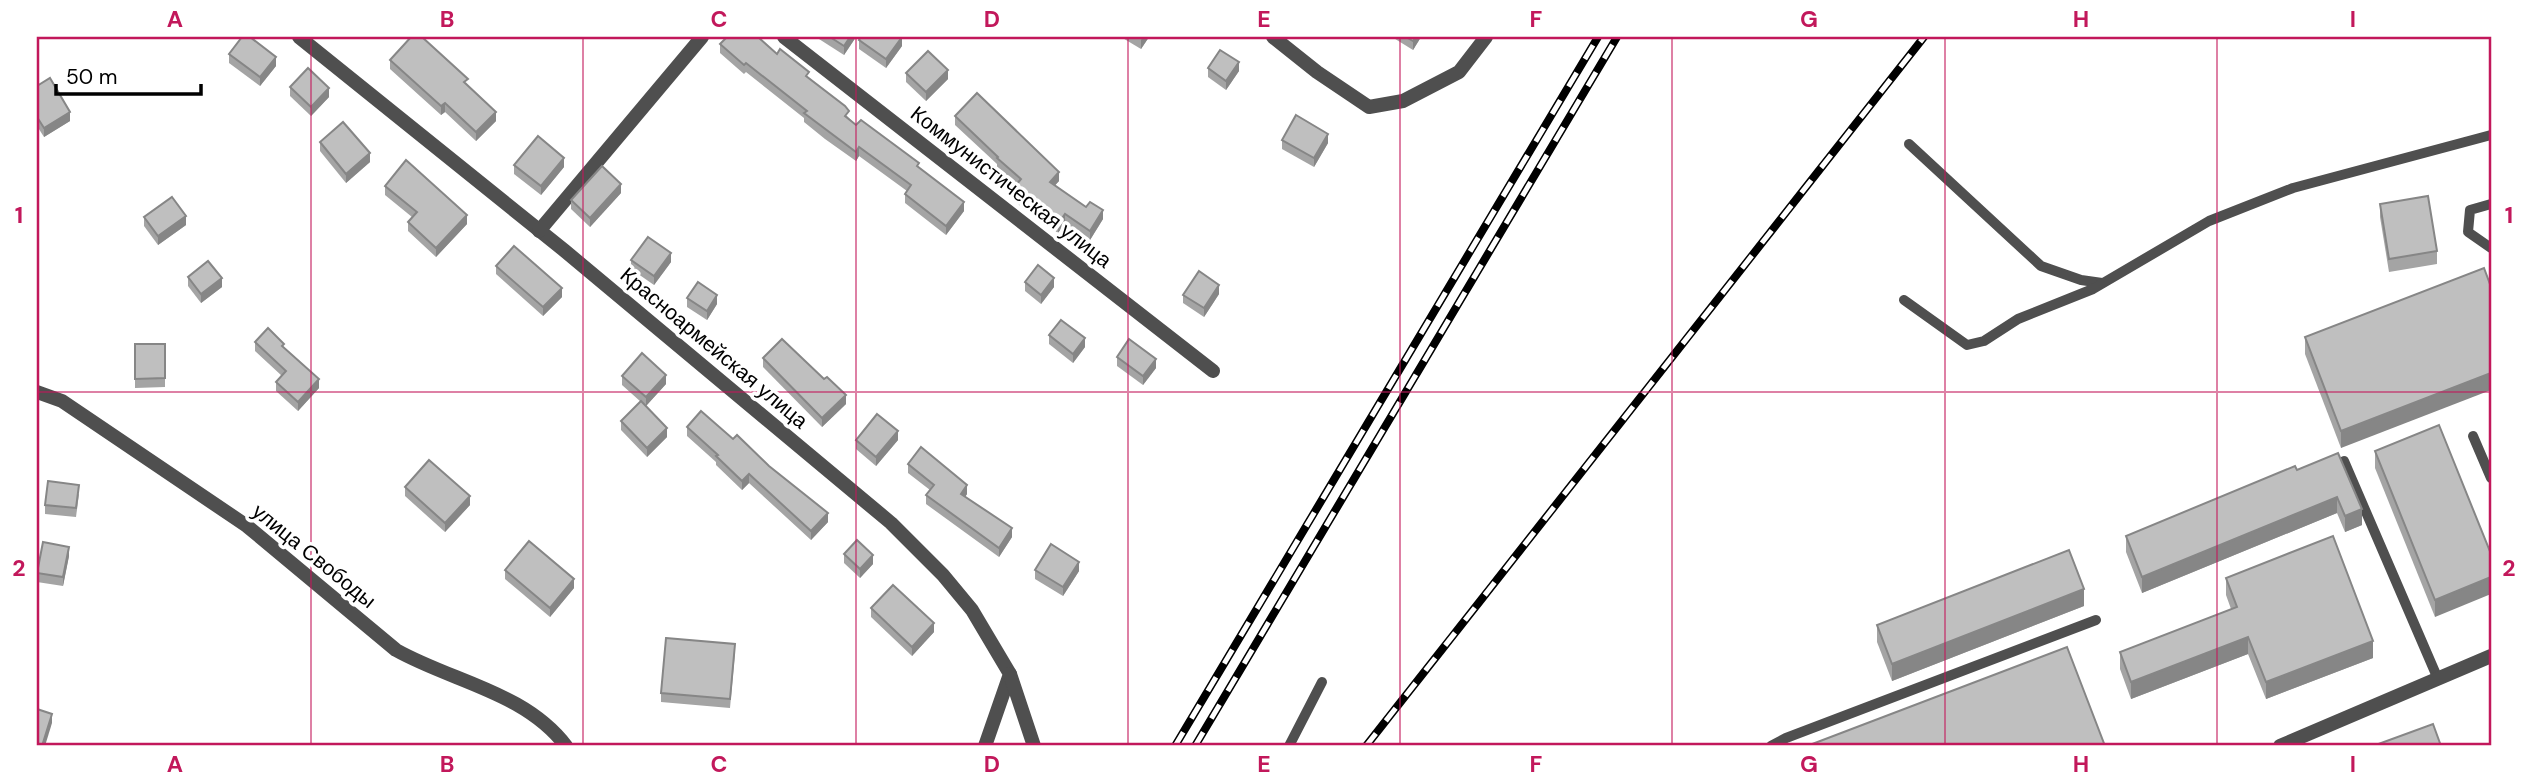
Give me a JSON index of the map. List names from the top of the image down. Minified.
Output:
{"streets":{"street":["Коммунистическая улица","Красноармейская улица","улица Свободы"]},"scale_bar":"50 m","grid":{"columns":["A","B","C","D","E","F","G","H","I"],"rows":["1","2"]}}
